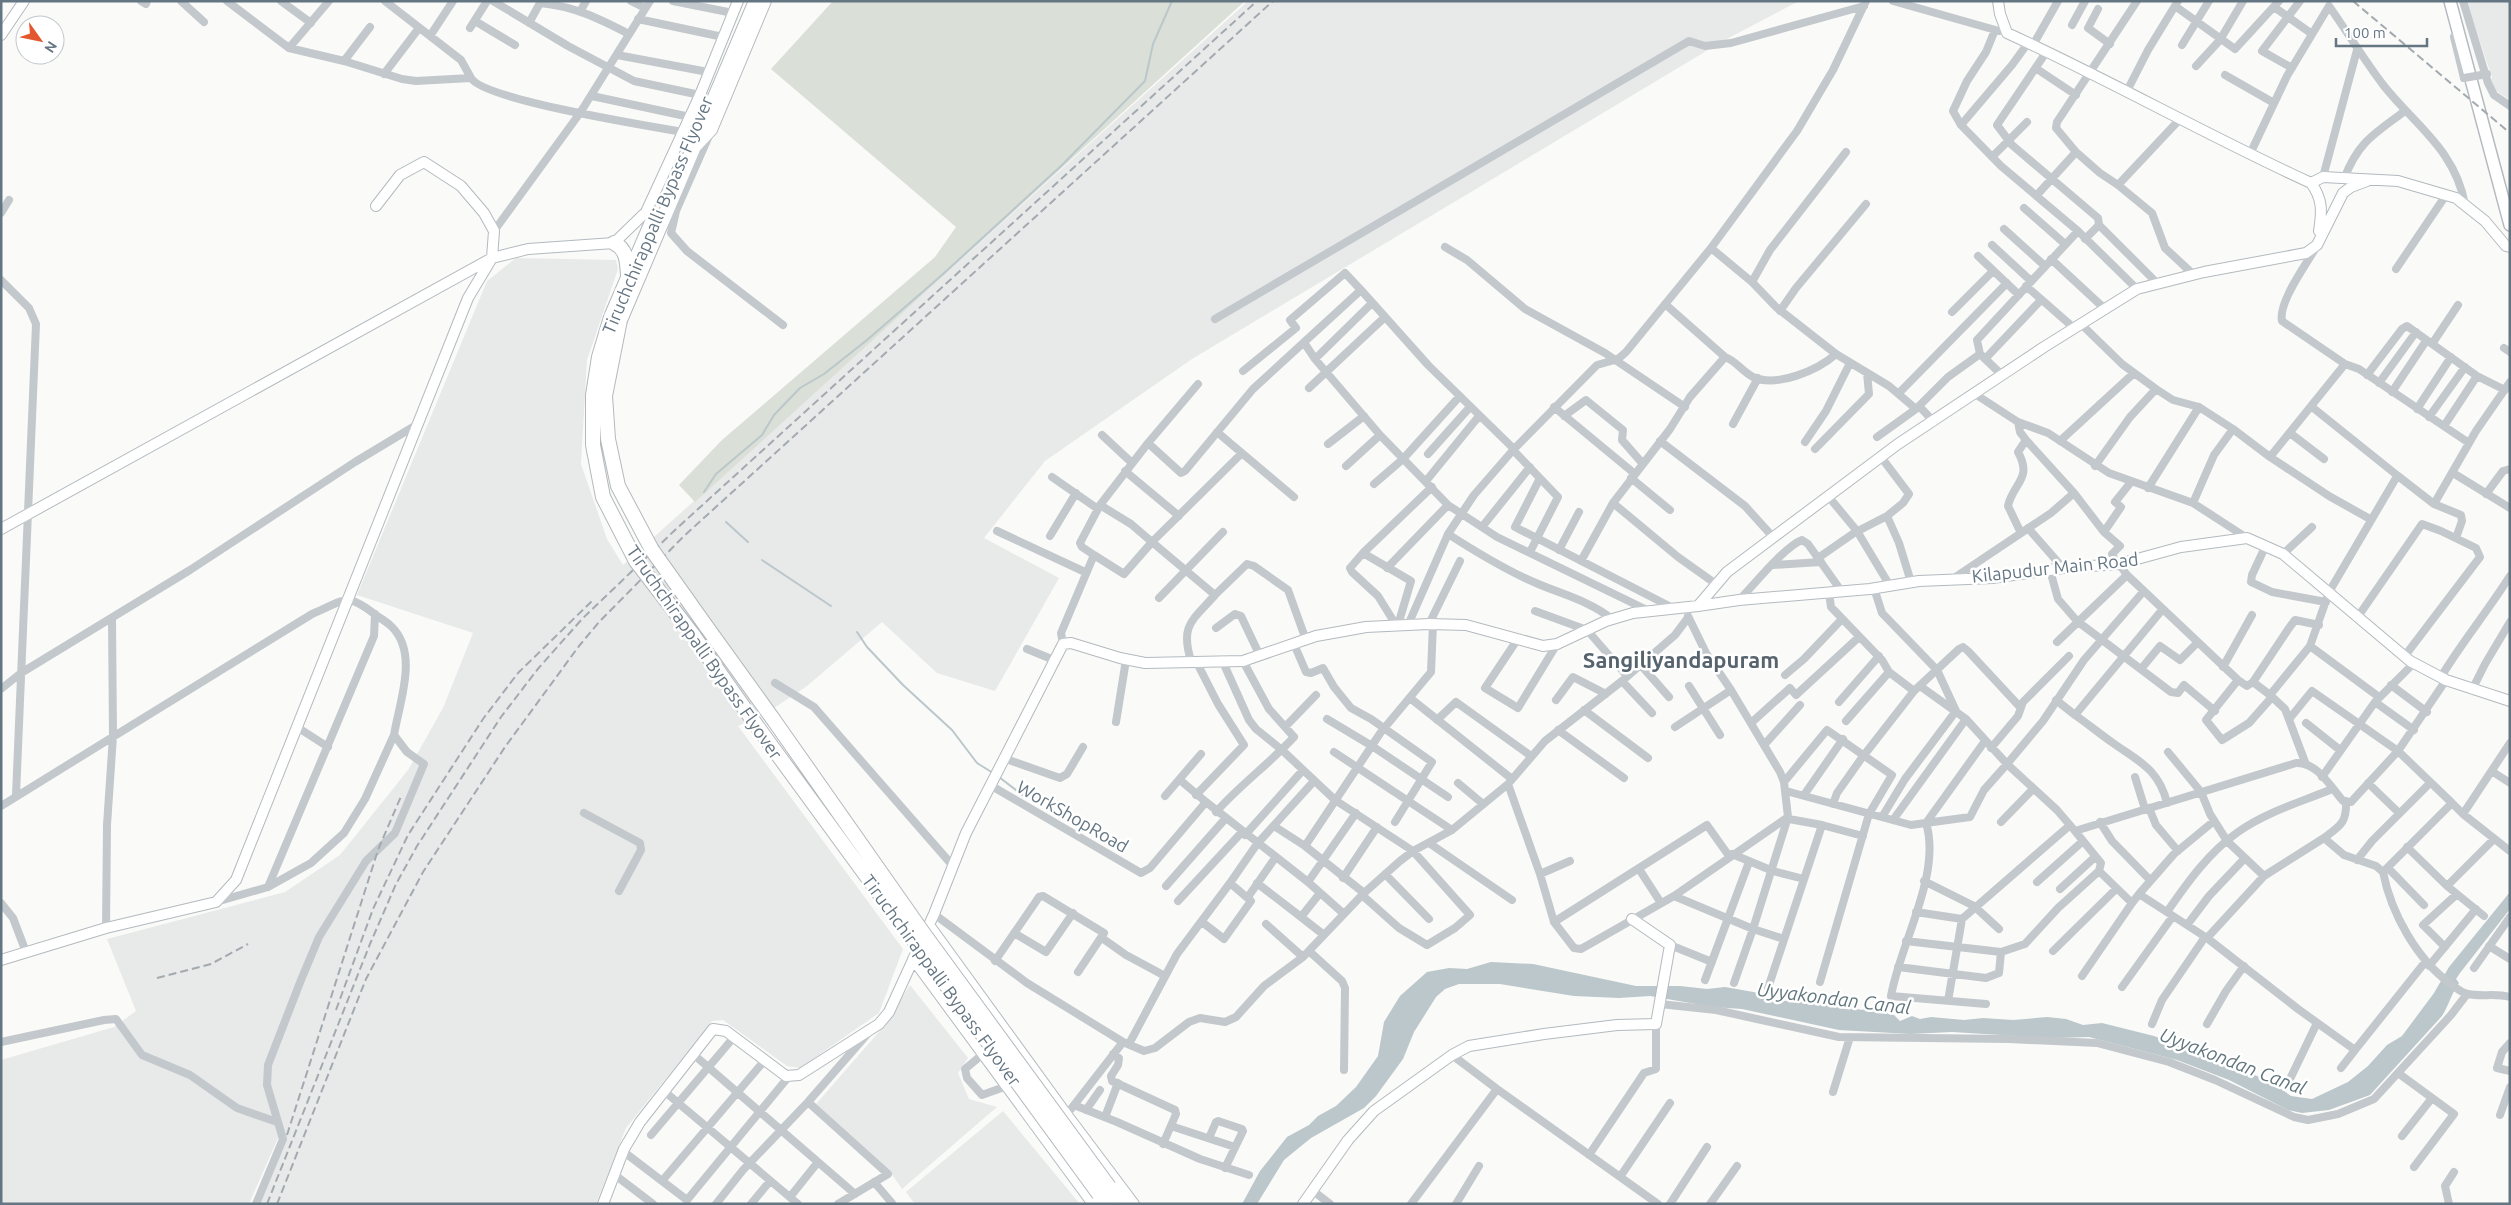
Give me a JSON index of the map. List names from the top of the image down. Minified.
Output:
{"streets":{"highway":["Tiruchchirappalli Bypass Flyover"],"street":["Kilapudur Main Road","WorkShopRoad"]},"districts":["Sangiliyandapuram"],"water":["Uyyakondan Canal"],"scale_bar":"100 m","north":"bottom right"}
